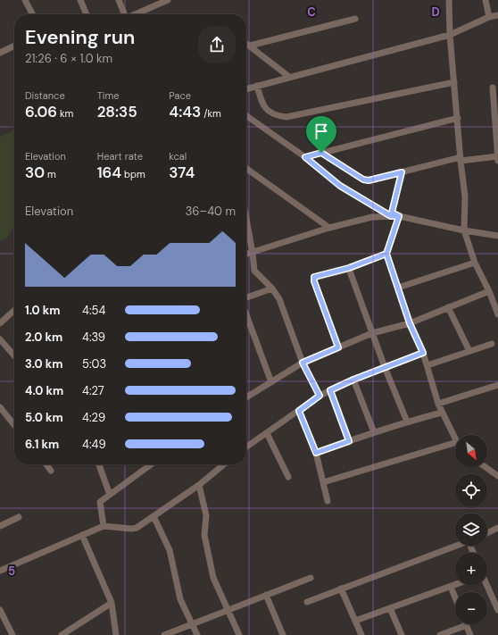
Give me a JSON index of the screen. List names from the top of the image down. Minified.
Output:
{"north":"bottom right","page":{"heading":["Evening run","21:26 · 6 × 1.0 km"],"stats":[["Distance","6.06 km"],["Time","28:35"],["Pace","4:43 /km"],["Elevation","30 m"],["Heart rate","164 bpm"],["kcal","374"]],"chart":["Elevation","36–40 m"],"list":[{"name":"1.0 km","note":"4:54"},{"name":"2.0 km","note":"4:39"},{"name":"3.0 km","note":"5:03"},{"name":"4.0 km","note":"4:27"},{"name":"5.0 km","note":"4:29"},{"name":"6.1 km","note":"4:49"}],"map_buttons":["+","−"]},"grid":{"columns":["C","D"],"rows":["5"]}}
